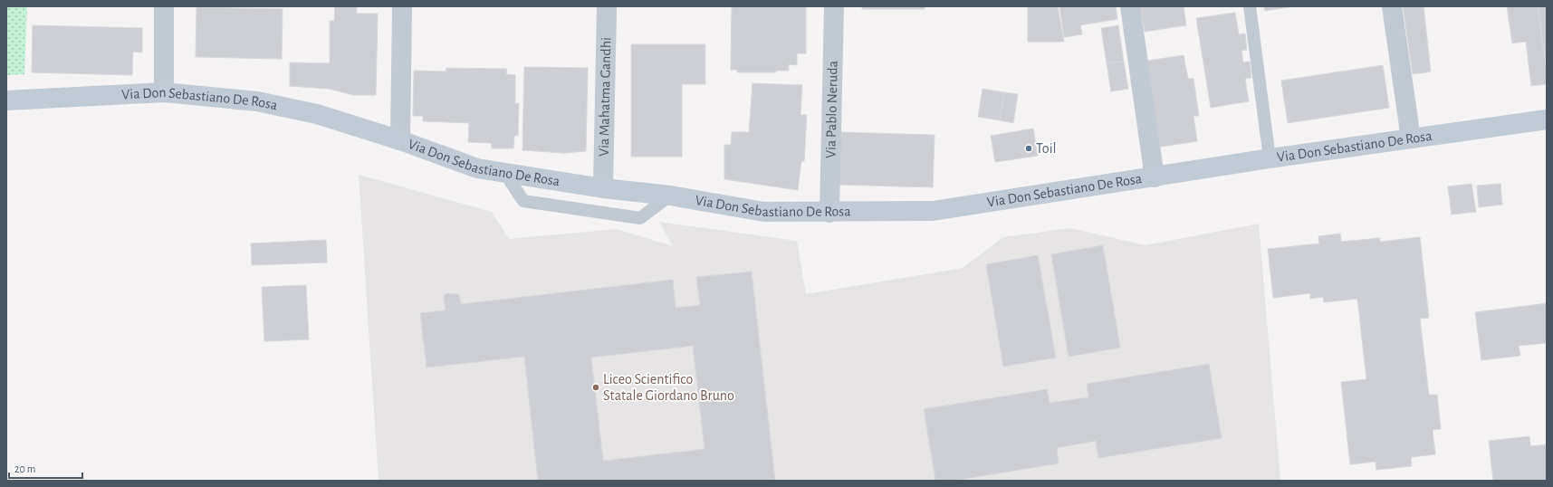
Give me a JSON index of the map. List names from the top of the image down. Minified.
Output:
{"streets":{"street":["Via Mahatma Gandhi","Via Don Sebastiano De Rosa","Via Pablo Neruda"]},"crossings":[["Via Mahatma Gandhi","Via Don Sebastiano De Rosa"],["Via Don Sebastiano De Rosa","Via Pablo Neruda"]],"places":["Toil","Liceo Scientifico Statale Giordano Bruno"],"scale_bar":"20 m"}
